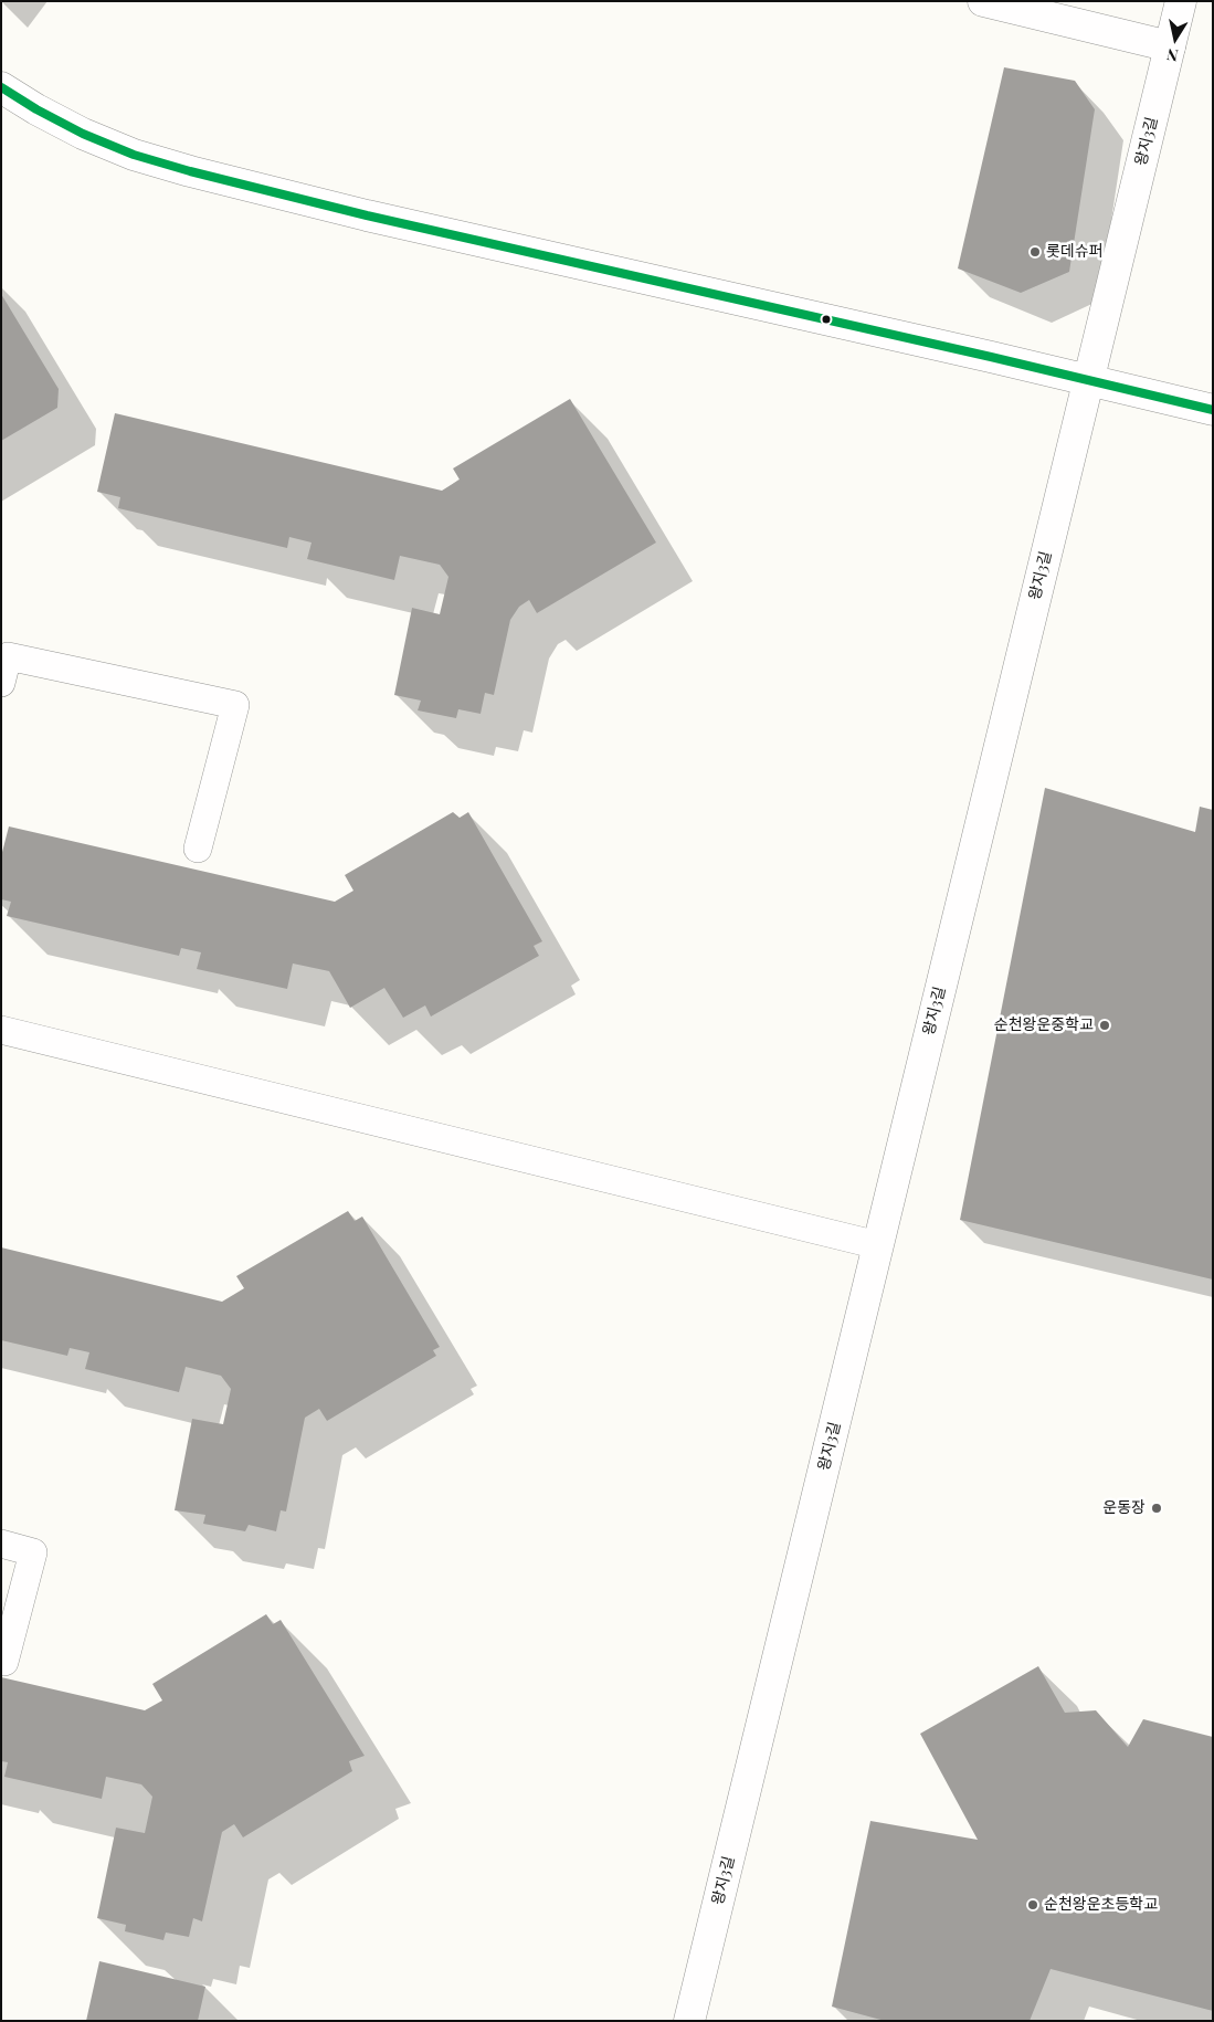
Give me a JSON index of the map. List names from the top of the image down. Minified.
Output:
{"streets":{"street":["왕지3길"]},"places":["롯데슈퍼","순천왕운중학교","운동장","순천왕운초등학교"],"north":"bottom"}
